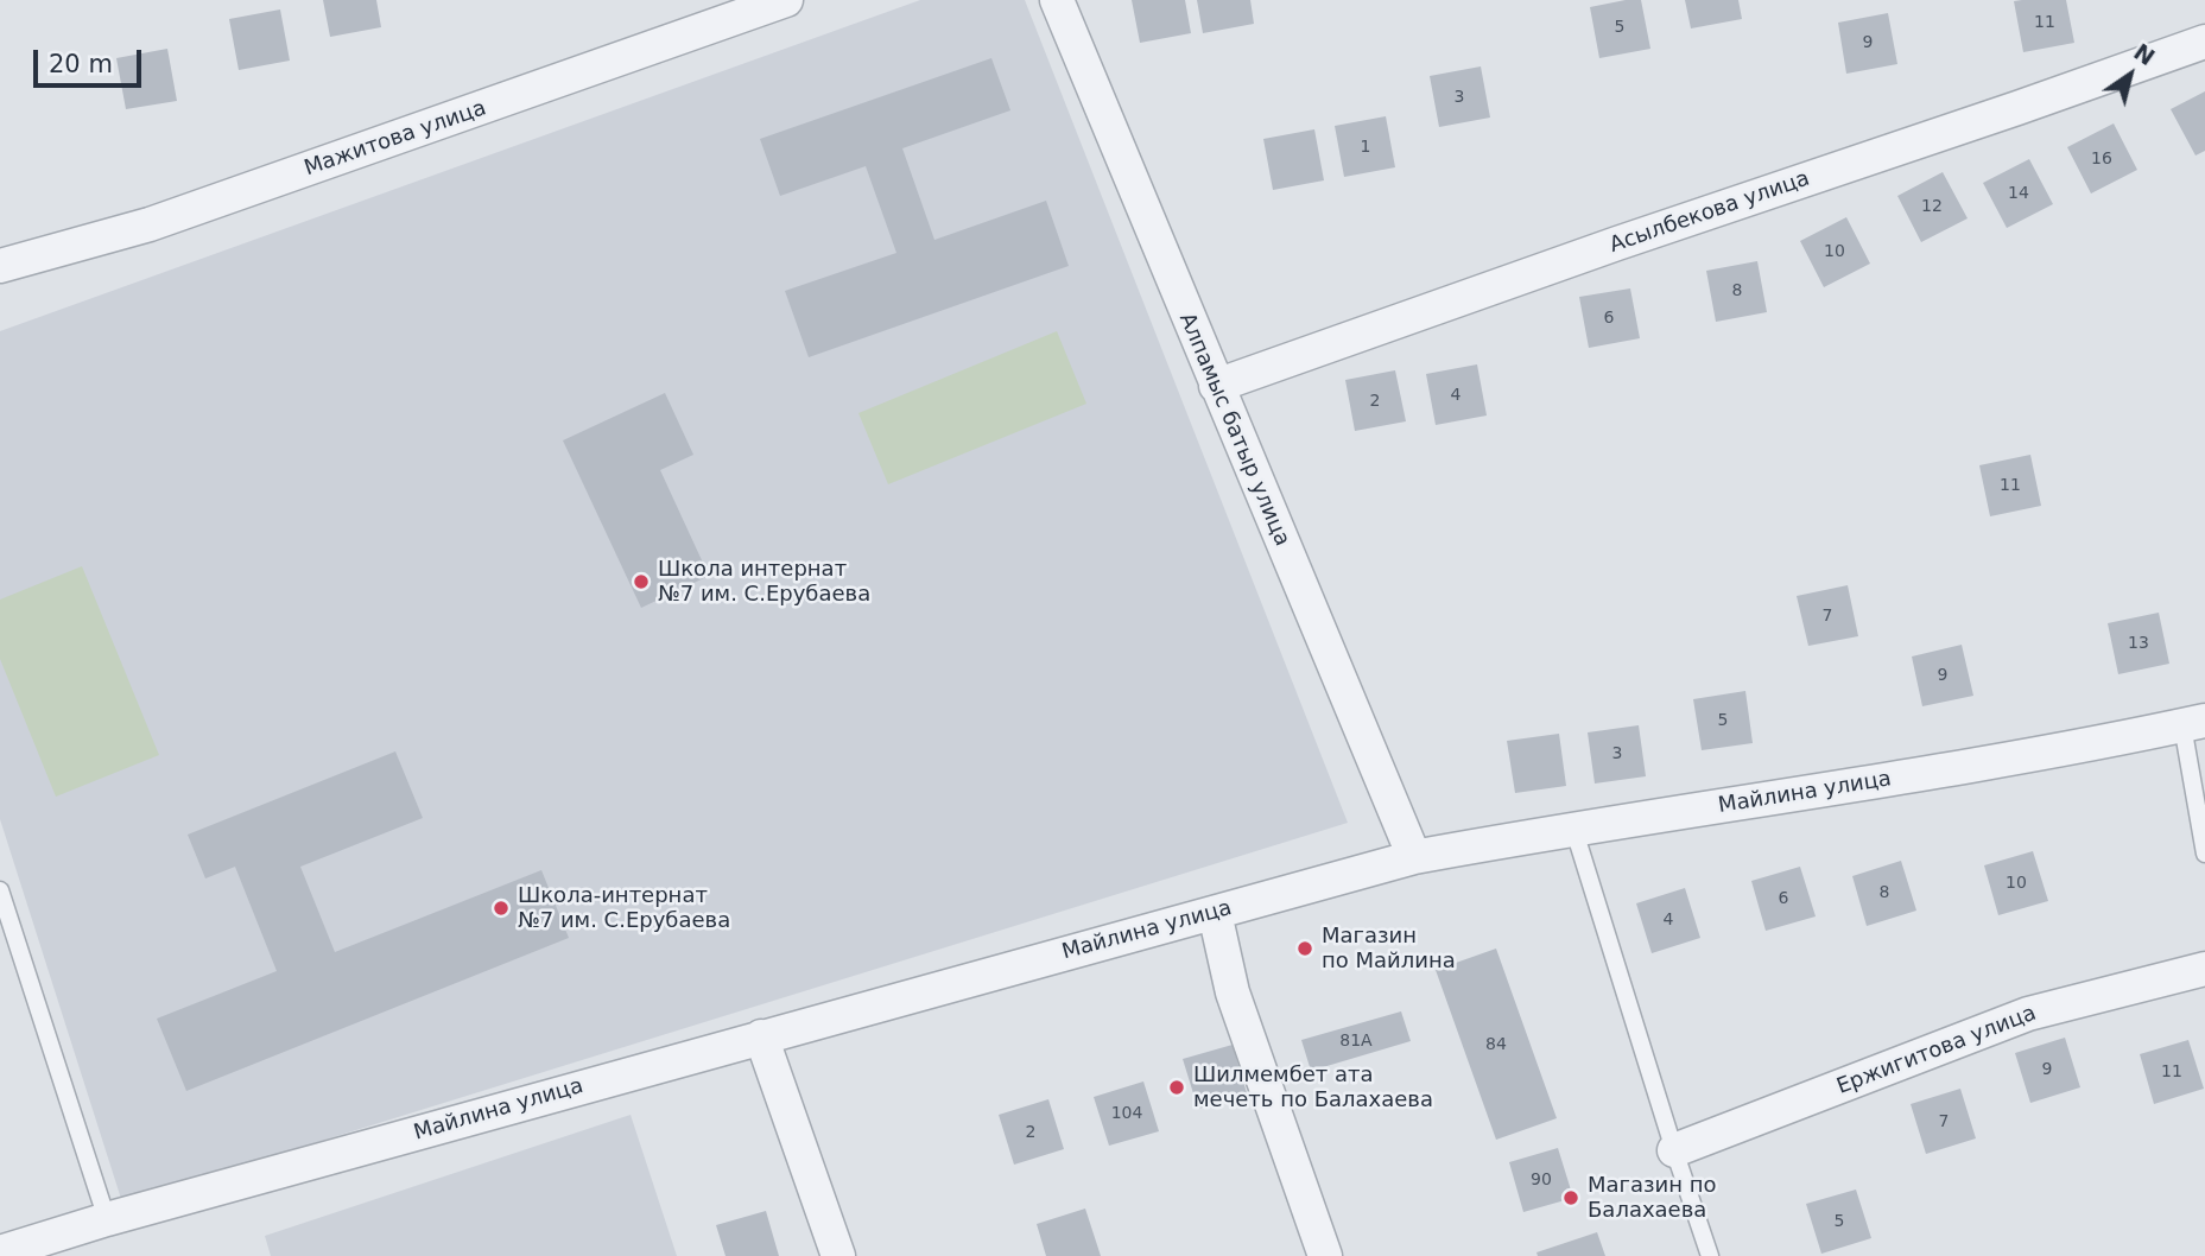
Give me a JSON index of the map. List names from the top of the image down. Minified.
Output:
{"streets":{"street":["Мажитова улица","Асылбекова улица","Алпамыс батыр улица","Майлина улица","Ержигитова улица"]},"crossings":[["Асылбекова улица","Алпамыс батыр улица"],["Алпамыс батыр улица","Майлина улица"]],"places":["Школа интернат №7 им. С.Ерубаева","Школа-интернат №7 им. С.Ерубаева","Магазин по Майлина","Шилмембет ата мечеть по Балахаева","Магазин по Балахаева"],"house_numbers":["11","5","9","3","1","16","14","12","10","8","6","4","2","11","7","13","9","5","3","10","8","6","4","81А","84","9","11","104","7","2","90","5"],"scale_bar":"20 m","north":"top right"}
